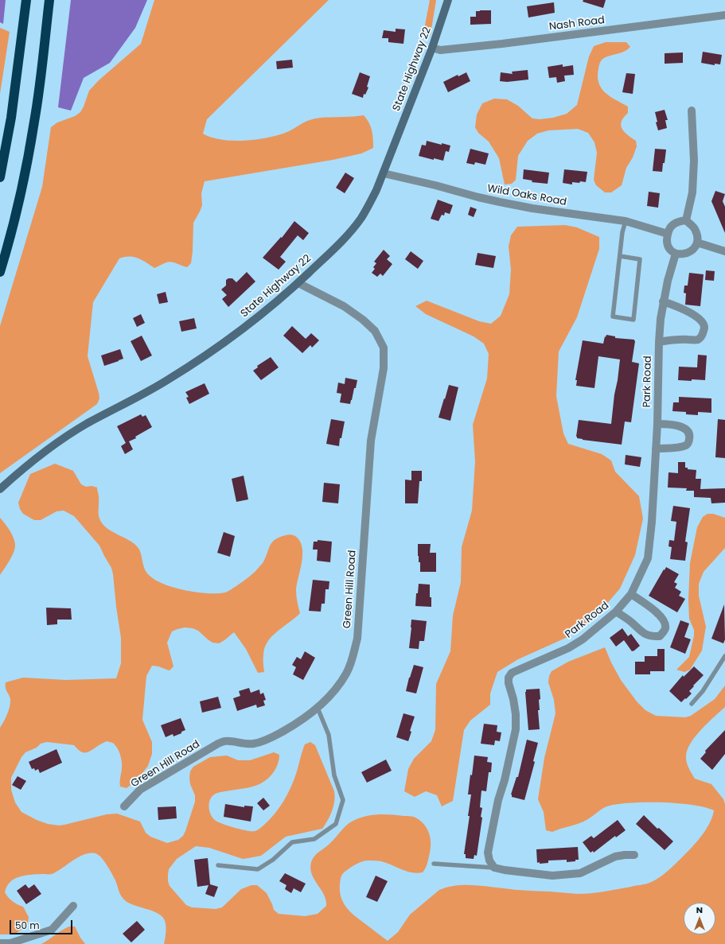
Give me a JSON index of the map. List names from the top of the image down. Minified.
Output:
{"streets":{"main road":["State Highway 22"],"street":["Nash Road","Wild Oaks Road","Park Road","Green Hill Road"]},"crossings":[["Nash Road","State Highway 22"],["State Highway 22","Wild Oaks Road"],["State Highway 22","Green Hill Road"],["Wild Oaks Road","Park Road"]],"scale_bar":"50 m","north":"top"}
